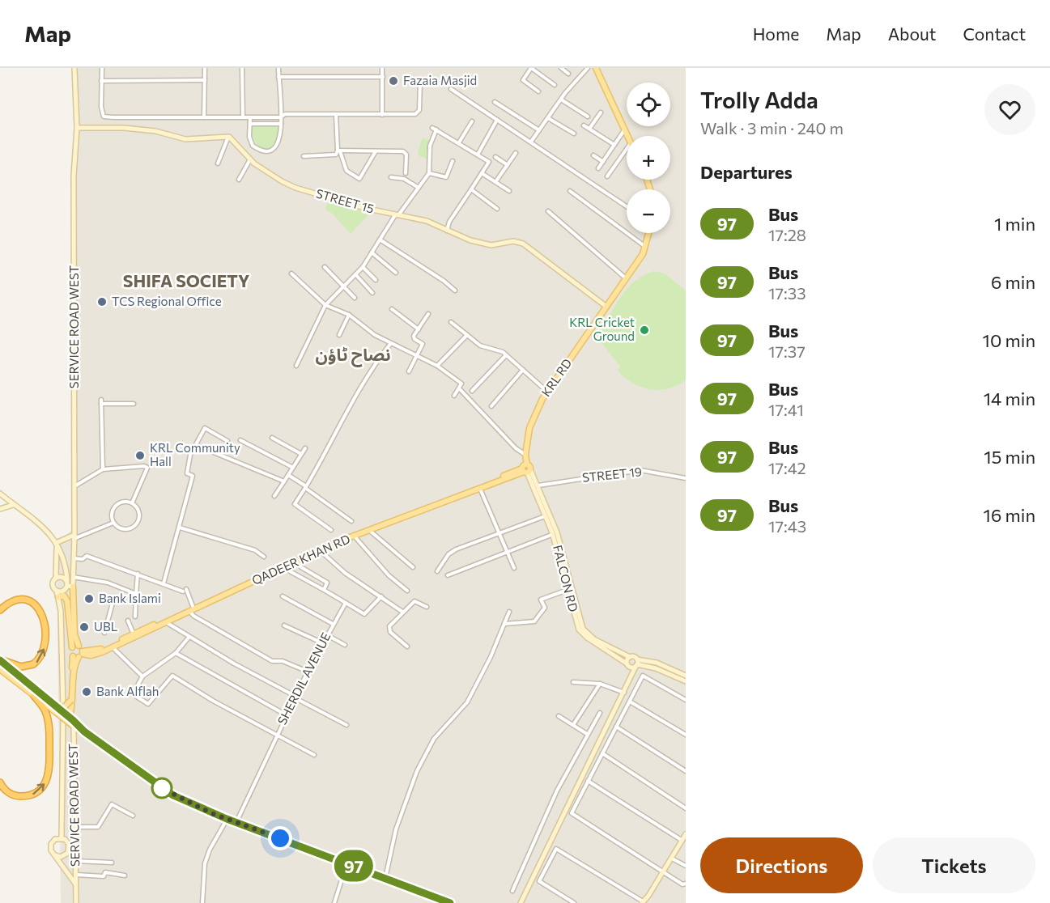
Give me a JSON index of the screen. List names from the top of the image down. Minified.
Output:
{"streets":{"main road":["KRL RD","QADEER KHAN RD"],"street":["STREET 15","SERVICE ROAD WEST","STREET 19","FALCON RD","SHERDIL AVENUE"]},"crossings":[["STREET 15","KRL RD"],["KRL RD","QADEER KHAN RD"],["KRL RD","FALCON RD"],["STREET 19","FALCON RD"],["QADEER KHAN RD","FALCON RD"]],"districts":["SHIFA SOCIETY","نصاح ٹاؤن"],"places":["Fazaia Masjid","TCS Regional Office","KRL Cricket Ground","KRL Community Hall","Bank Islami","UBL","Bank Alflah"],"lines":["bus line 97"],"page":{"header":"Map","nav":["Home","Map","About","Contact"],"on_map":"97","heading":[["Trolly Adda","Walk · 3 min · 240 m"],"Departures"],"map_buttons":["+","−"],"list":[{"mark":"97","name":"Bus","note":"17:28","value":"1 min"},{"mark":"97","name":"Bus","note":"17:33","value":"6 min"},{"mark":"97","name":"Bus","note":"17:37","value":"10 min"},{"mark":"97","name":"Bus","note":"17:41","value":"14 min"},{"mark":"97","name":"Bus","note":"17:42","value":"15 min"},{"mark":"97","name":"Bus","note":"17:43","value":"16 min"}],"buttons":["Directions","Tickets"]}}
